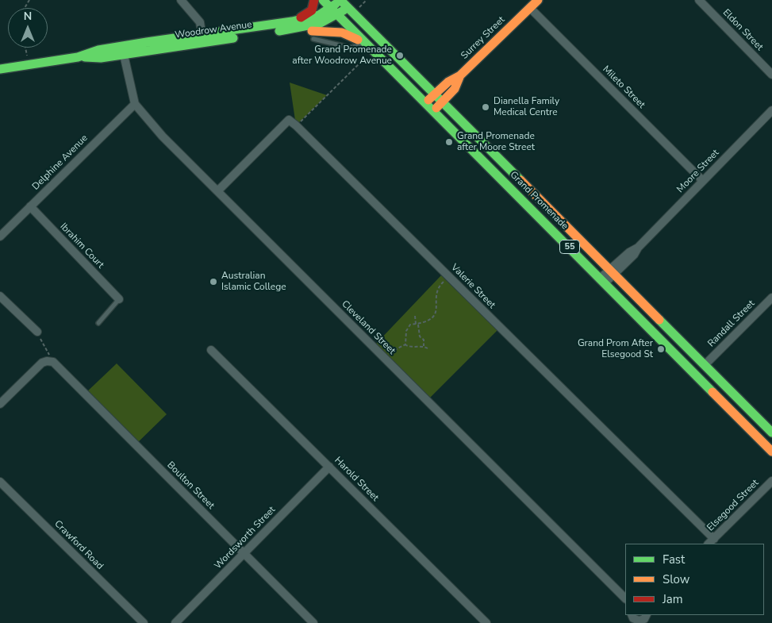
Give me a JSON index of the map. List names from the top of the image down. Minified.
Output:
{"streets":{"main road":["Woodrow Avenue","Surrey Street","Grand Promenade","55"],"street":["Eldon Street","Mileto Street","Delphine Avenue","Moore Street","Ibrahim Court","Valerie Street","Randall Street","Cleveland Street","Harold Street","Boulton Street","Elsegood Street","Wordsworth Street","Crawford Road"]},"crossings":[["Woodrow Avenue","Grand Promenade"],["Woodrow Avenue","Cleveland Street"],["Surrey Street","Mileto Street"],["Surrey Street","Grand Promenade"],["Mileto Street","Moore Street"],["Delphine Avenue","Ibrahim Court"],["Delphine Avenue","Cleveland Street"],["Moore Street","Grand Promenade"],["Grand Promenade","Randall Street"],["Valerie Street","Elsegood Street"],["Harold Street","Wordsworth Street"],["Boulton Street","Wordsworth Street"]],"places":["Grand Promenade after Woodrow Avenue","Dianella Family Medical Centre","Grand Promenade after Moore Street","Australian Islamic College","Grand Prom After Elsegood St"],"legend":["Fast","Slow","Jam"],"north":"top"}
